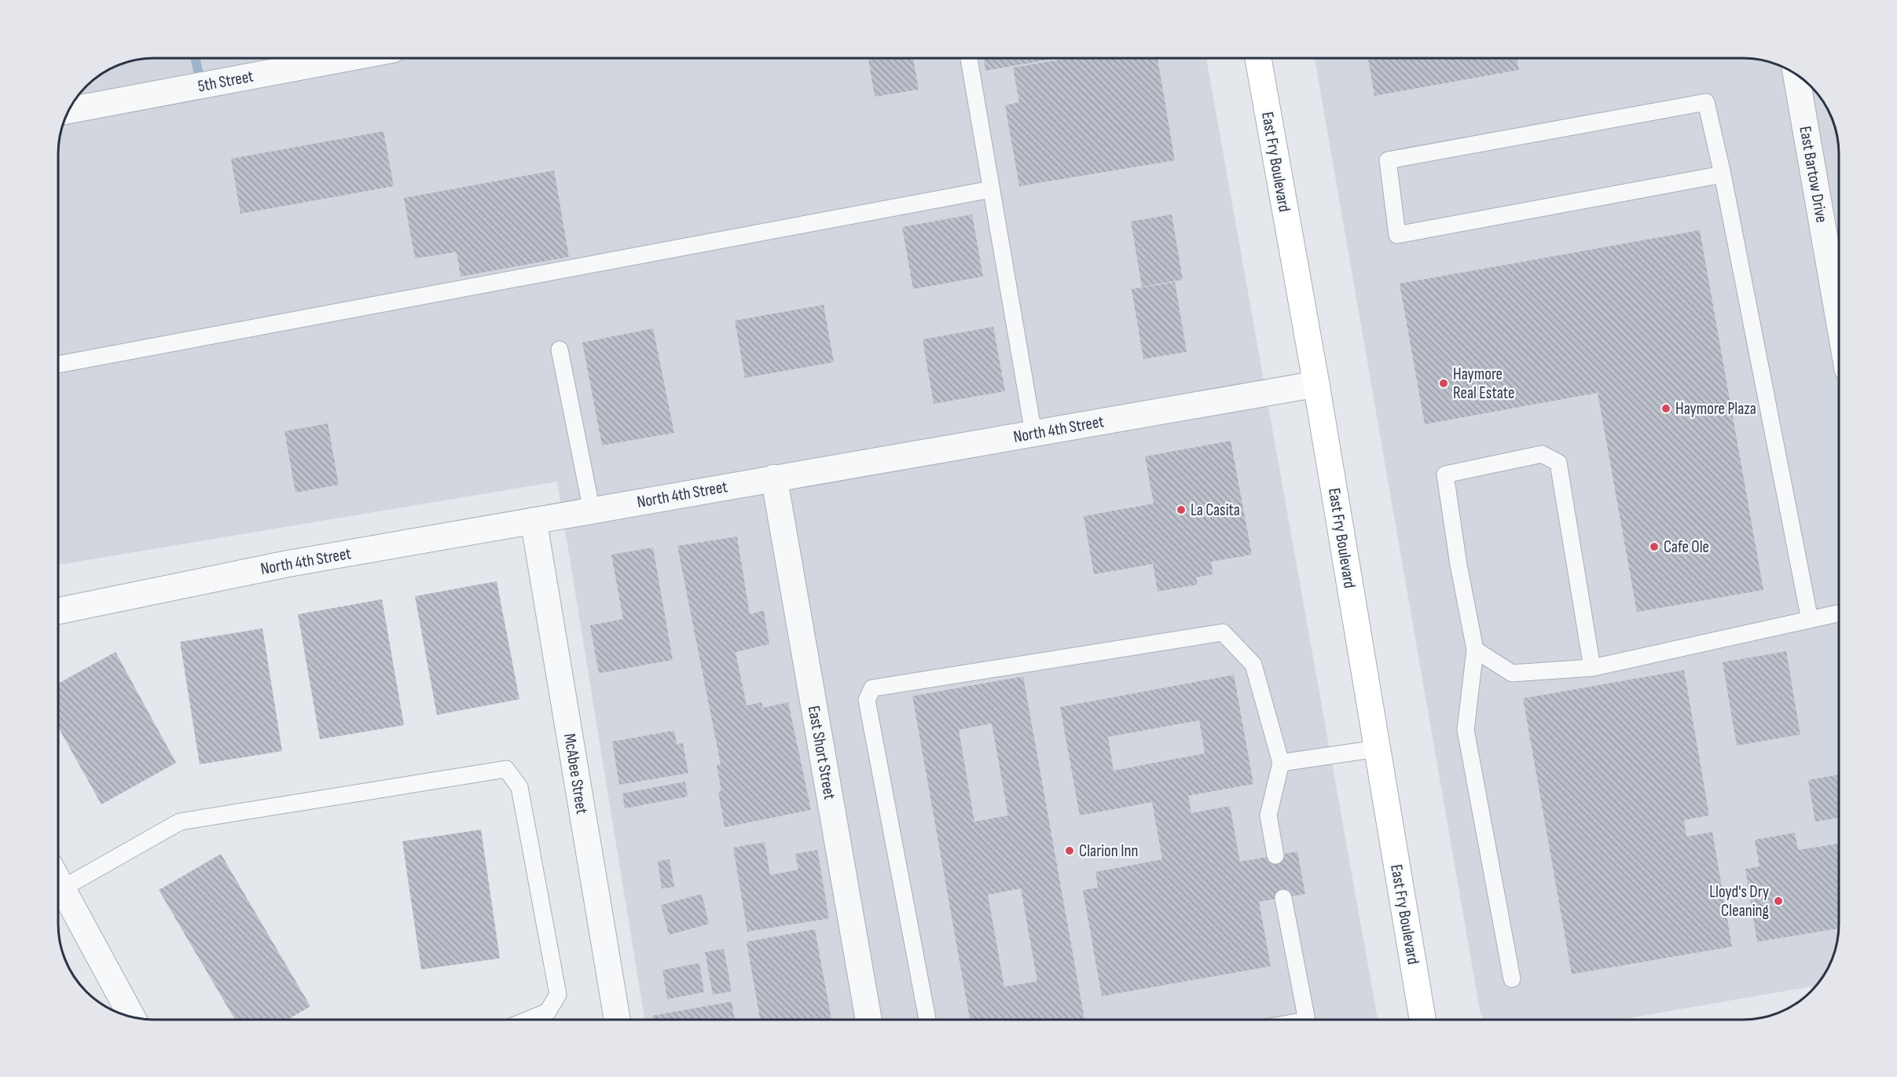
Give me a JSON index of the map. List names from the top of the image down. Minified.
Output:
{"streets":{"main road":["East Fry Boulevard"],"street":["5th Street","East Bartow Drive","North 4th Street","East Short Street","McAbee Street"]},"crossings":[["East Fry Boulevard","North 4th Street"],["North 4th Street","East Short Street"],["North 4th Street","McAbee Street"]],"places":["Haymore Real Estate","Haymore Plaza","La Casita","Cafe Ole","Clarion Inn","Lloyd's Dry Cleaning"]}
